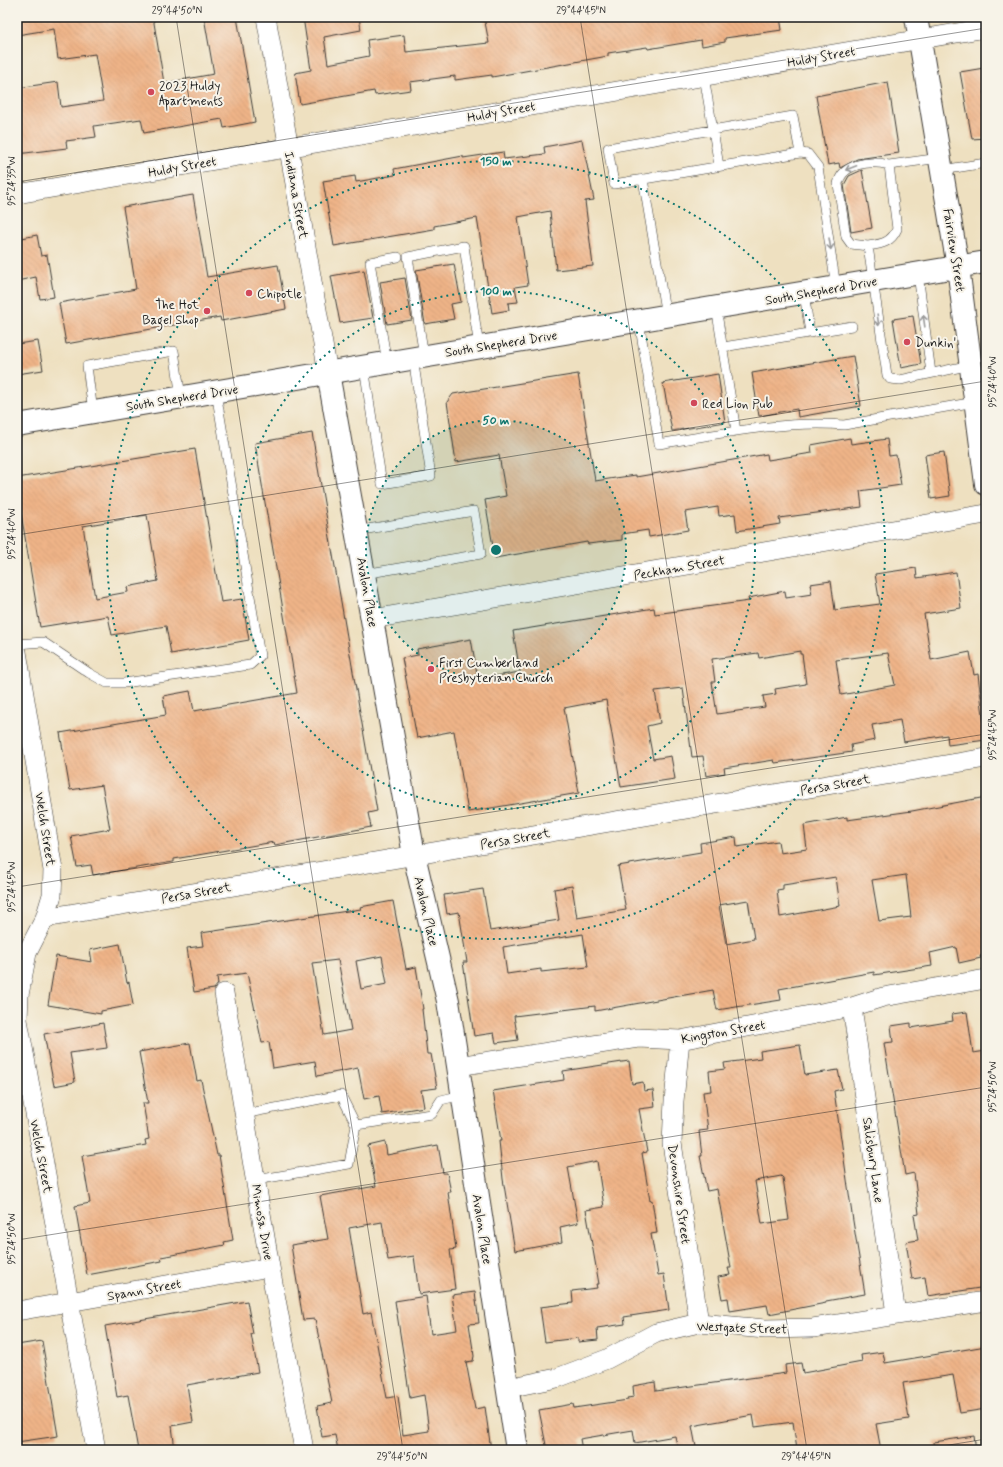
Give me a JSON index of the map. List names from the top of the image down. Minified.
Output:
{"streets":{"street":["Huldy Street","Indiana Street","Fairview Street","South Shepherd Drive","Peckham Street","Avalon Place","Persa Street","Welch Street","Kingston Street","Salisbury Lane","Devonshire Street","Mimosa Drive","Spann Street","Westgate Street"]},"crossings":[["Huldy Street","Indiana Street"],["Huldy Street","Fairview Street"],["Indiana Street","South Shepherd Drive"],["Indiana Street","Avalon Place"],["Fairview Street","South Shepherd Drive"],["South Shepherd Drive","Avalon Place"],["Peckham Street","Avalon Place"],["Avalon Place","Persa Street"],["Avalon Place","Kingston Street"],["Avalon Place","Westgate Street"],["Persa Street","Welch Street"],["Welch Street","Spann Street"],["Kingston Street","Salisbury Lane"],["Kingston Street","Devonshire Street"],["Salisbury Lane","Westgate Street"],["Devonshire Street","Westgate Street"],["Mimosa Drive","Spann Street"]],"places":["2023 Huldy Apartments","Chipotle","The Hot Bagel Shop","Dunkin'","Red Lion Pub","First Cumberland Presbyterian Church"],"coordinates":["29°44'50\"N","29°44'45\"N","95°24'35\"W","95°24'40\"W","95°24'45\"W","95°24'50\"W"],"rings":["150 m","100 m","50 m"]}
